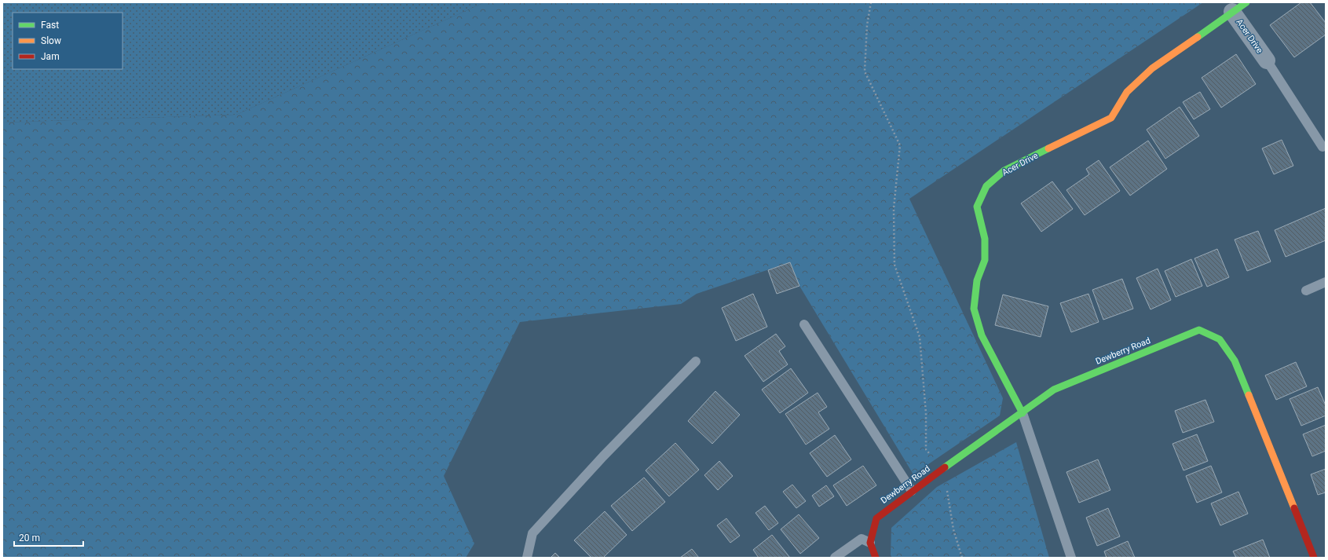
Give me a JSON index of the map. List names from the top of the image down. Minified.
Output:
{"streets":{"street":["Acer Drive","Dewberry Road"]},"crossings":[["Acer Drive","Dewberry Road"]],"legend":["Fast","Slow","Jam"],"scale_bar":"20 m"}
